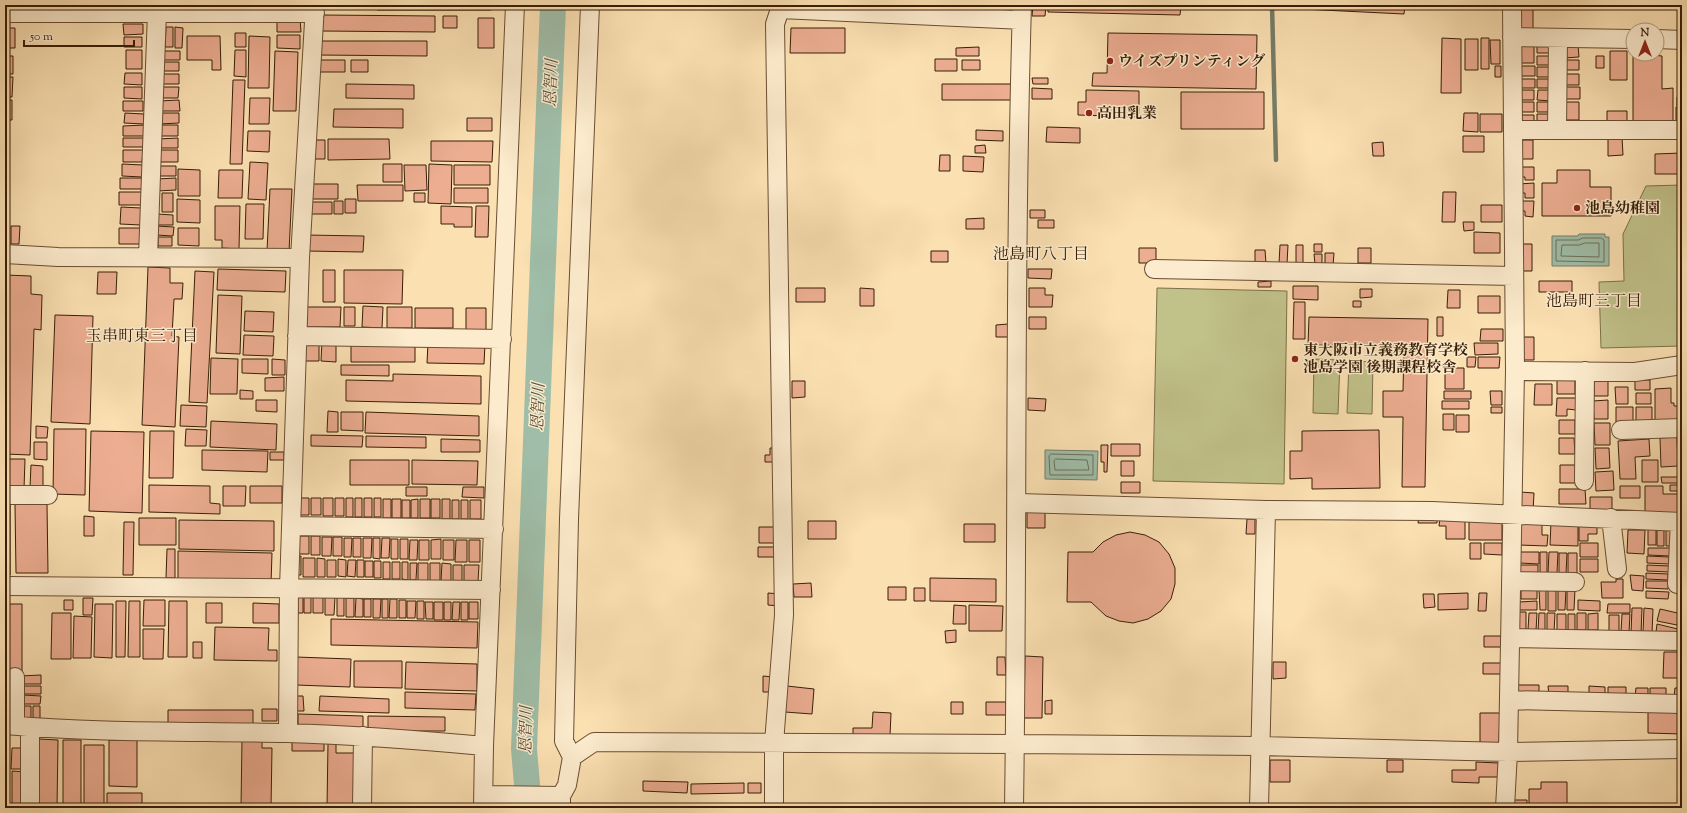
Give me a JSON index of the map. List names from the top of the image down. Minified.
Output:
{"districts":["池島町八丁目","池島町三丁目","玉串町東三丁目"],"water":["恩智川"],"places":["ウイズプリンティング","高田乳業","池島幼稚園","東大阪市立義務教育学校 池島学園 後期課程校舎"],"scale_bar":"50 m","north":"top"}
